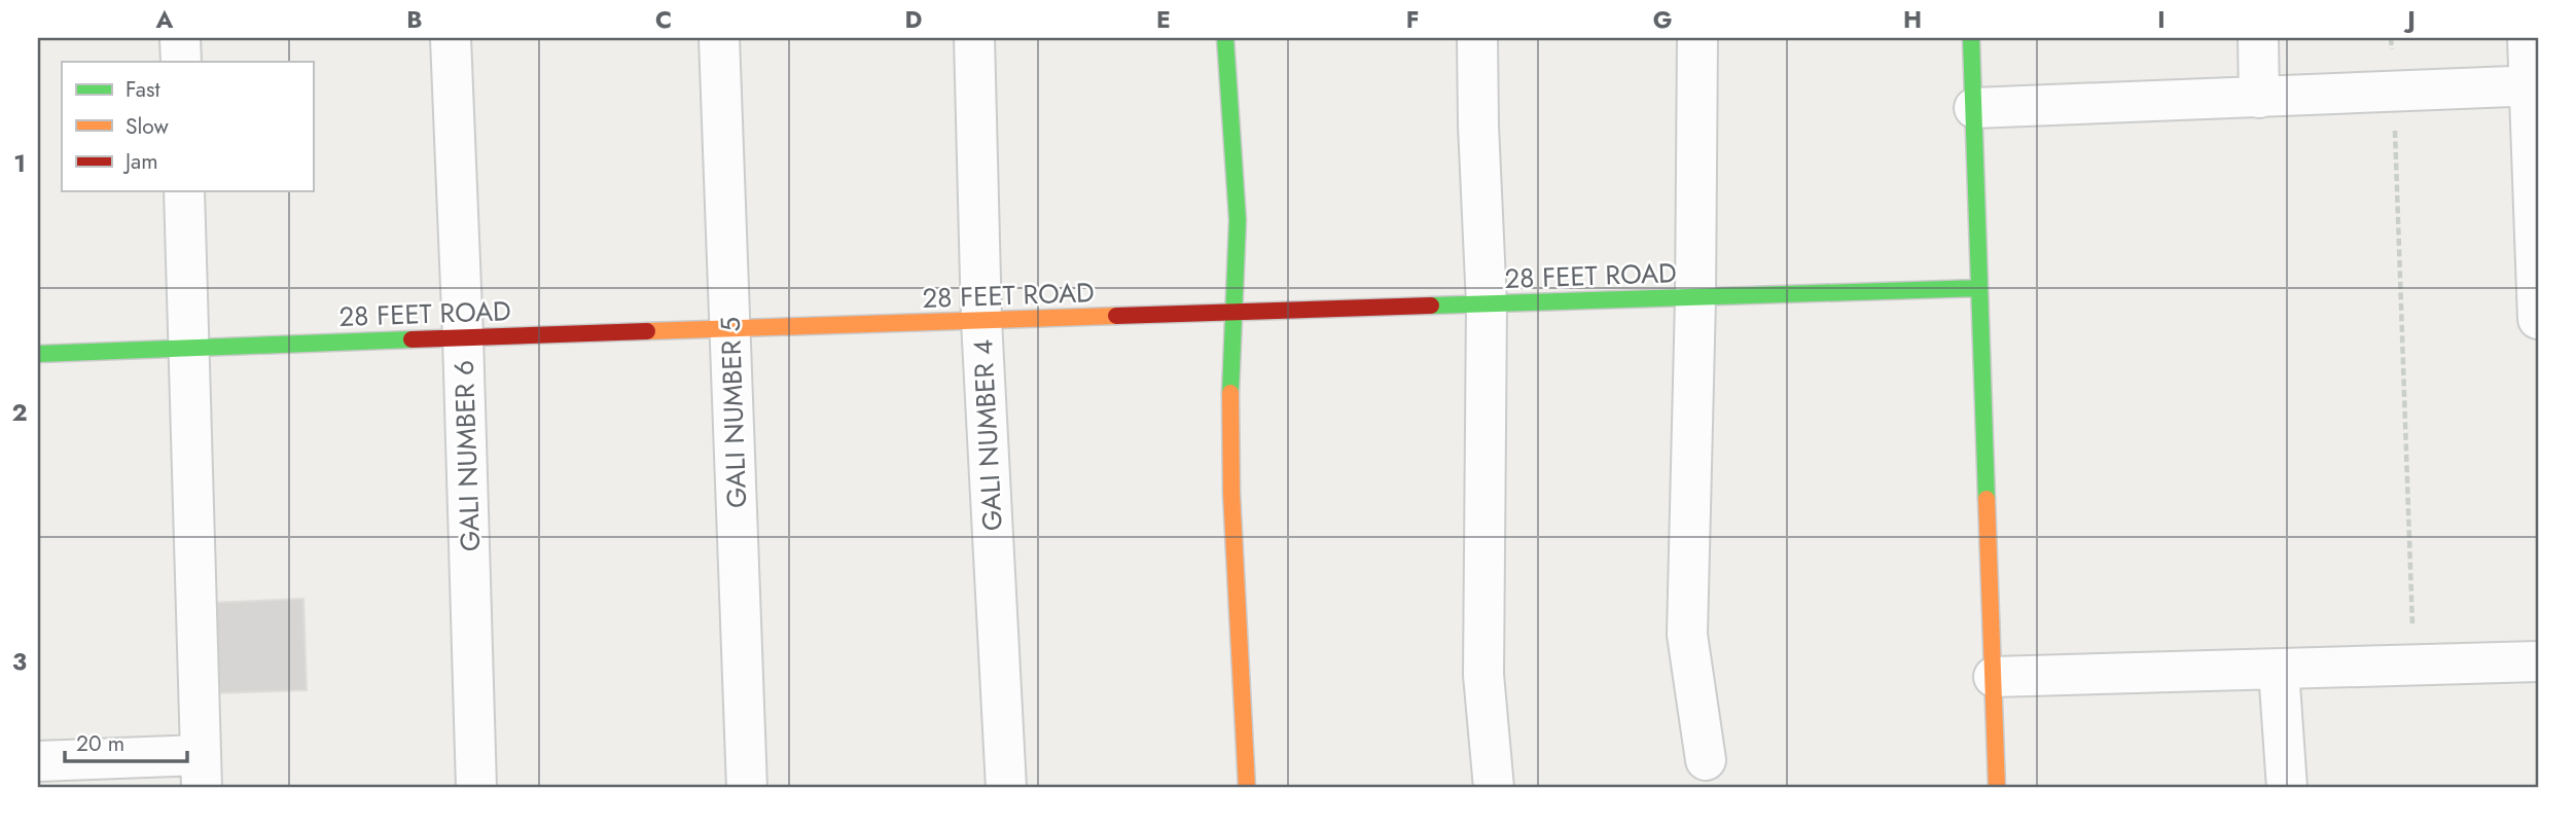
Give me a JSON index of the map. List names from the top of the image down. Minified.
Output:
{"streets":{"street":["28 FEET ROAD","GALI NUMBER 5","GALI NUMBER 4","GALI NUMBER 6"]},"crossings":[["28 FEET ROAD","GALI NUMBER 5"],["28 FEET ROAD","GALI NUMBER 4"],["28 FEET ROAD","GALI NUMBER 6"]],"legend":["Fast","Slow","Jam"],"scale_bar":"20 m","grid":{"columns":["A","B","C","D","E","F","G","H","I","J"],"rows":["1","2","3"]}}
